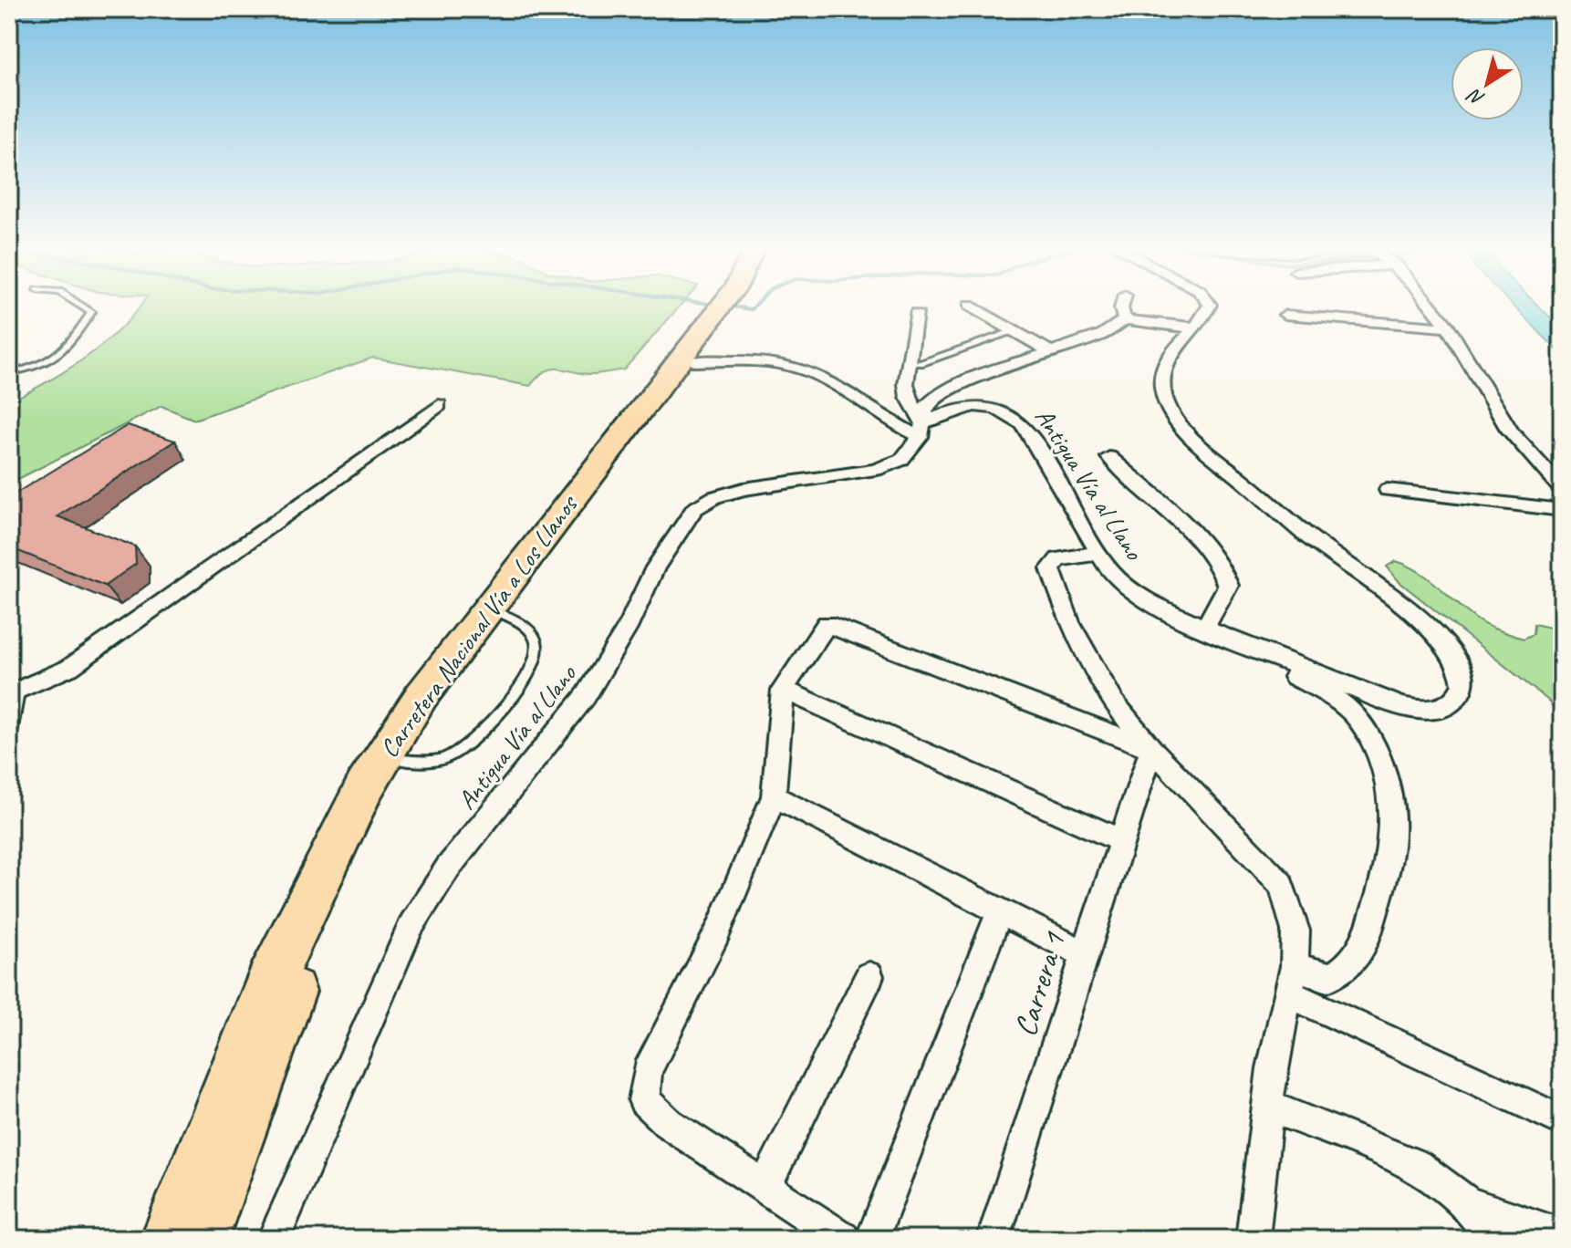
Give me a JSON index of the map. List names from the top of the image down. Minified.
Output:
{"streets":{"highway":["Carretera Nacional Vía a Los Llanos"],"street":["Antigua Vía al Llano","Carrera 1"]},"north":"bottom left"}
